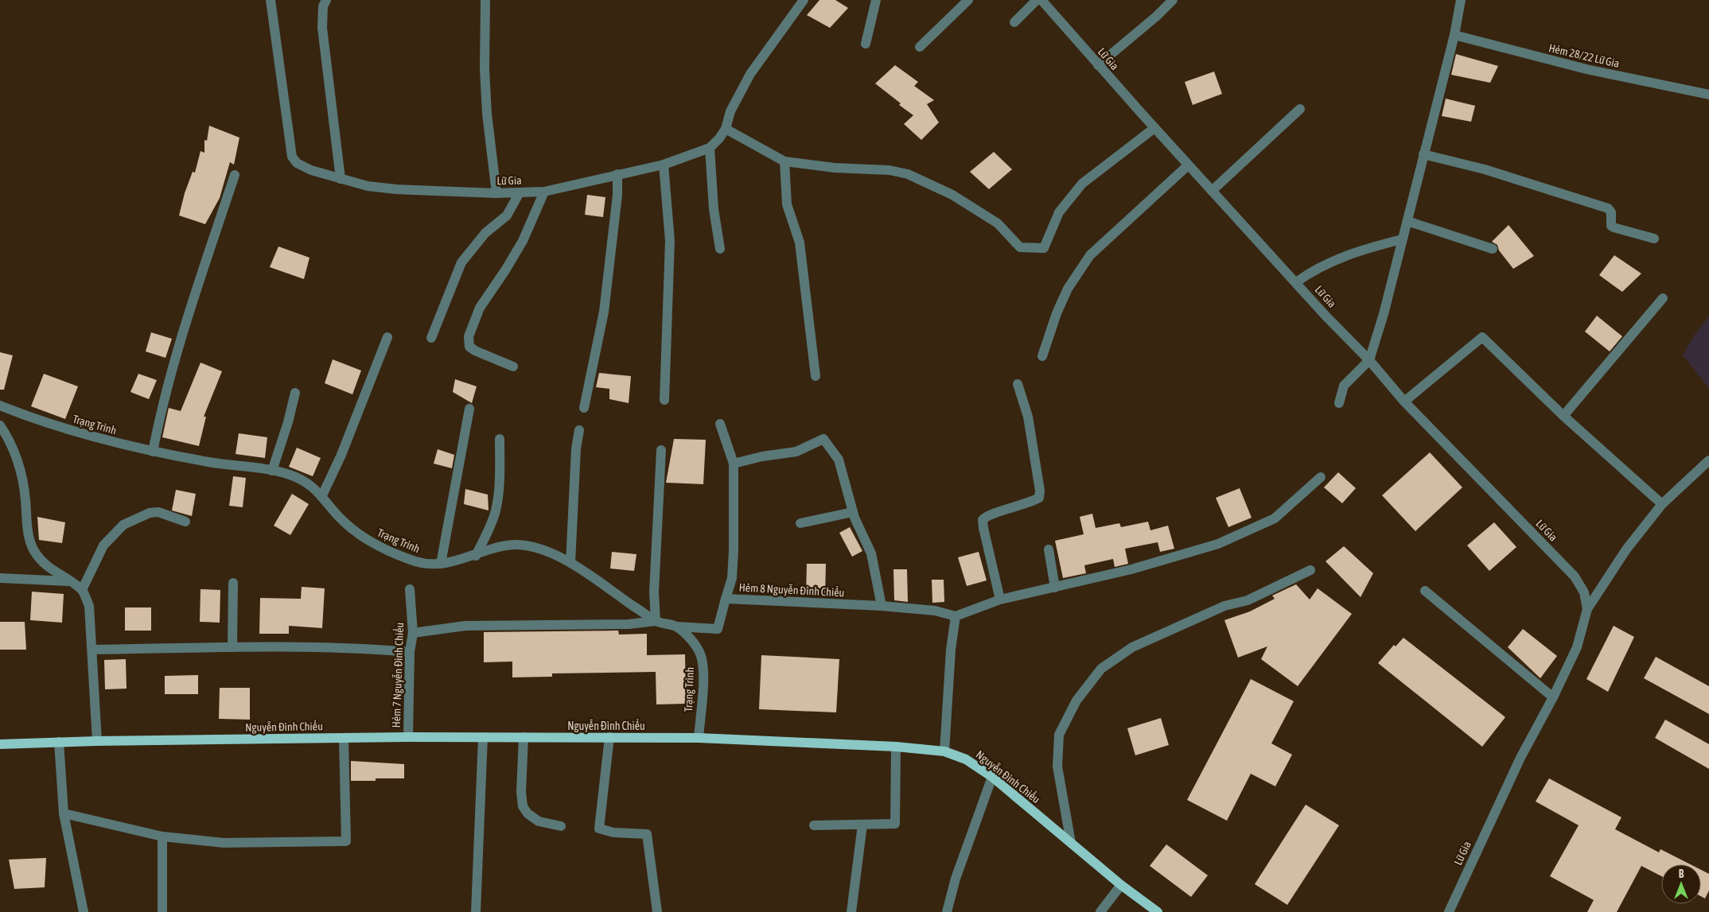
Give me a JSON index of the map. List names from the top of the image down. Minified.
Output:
{"streets":{"main road":["Nguyễn Đình Chiểu"],"street":["Hẻm 28/22 Lữ Gia","Lữ Gia","Trạng Trình","Hẻm 8 Nguyễn Đình Chiểu","Hẻm 7 Nguyễn Đình Chiểu"]},"crossings":[["Trạng Trình","Hẻm 8 Nguyễn Đình Chiểu"],["Trạng Trình","Nguyễn Đình Chiểu"],["Hẻm 7 Nguyễn Đình Chiểu","Nguyễn Đình Chiểu"]],"north":"top"}
